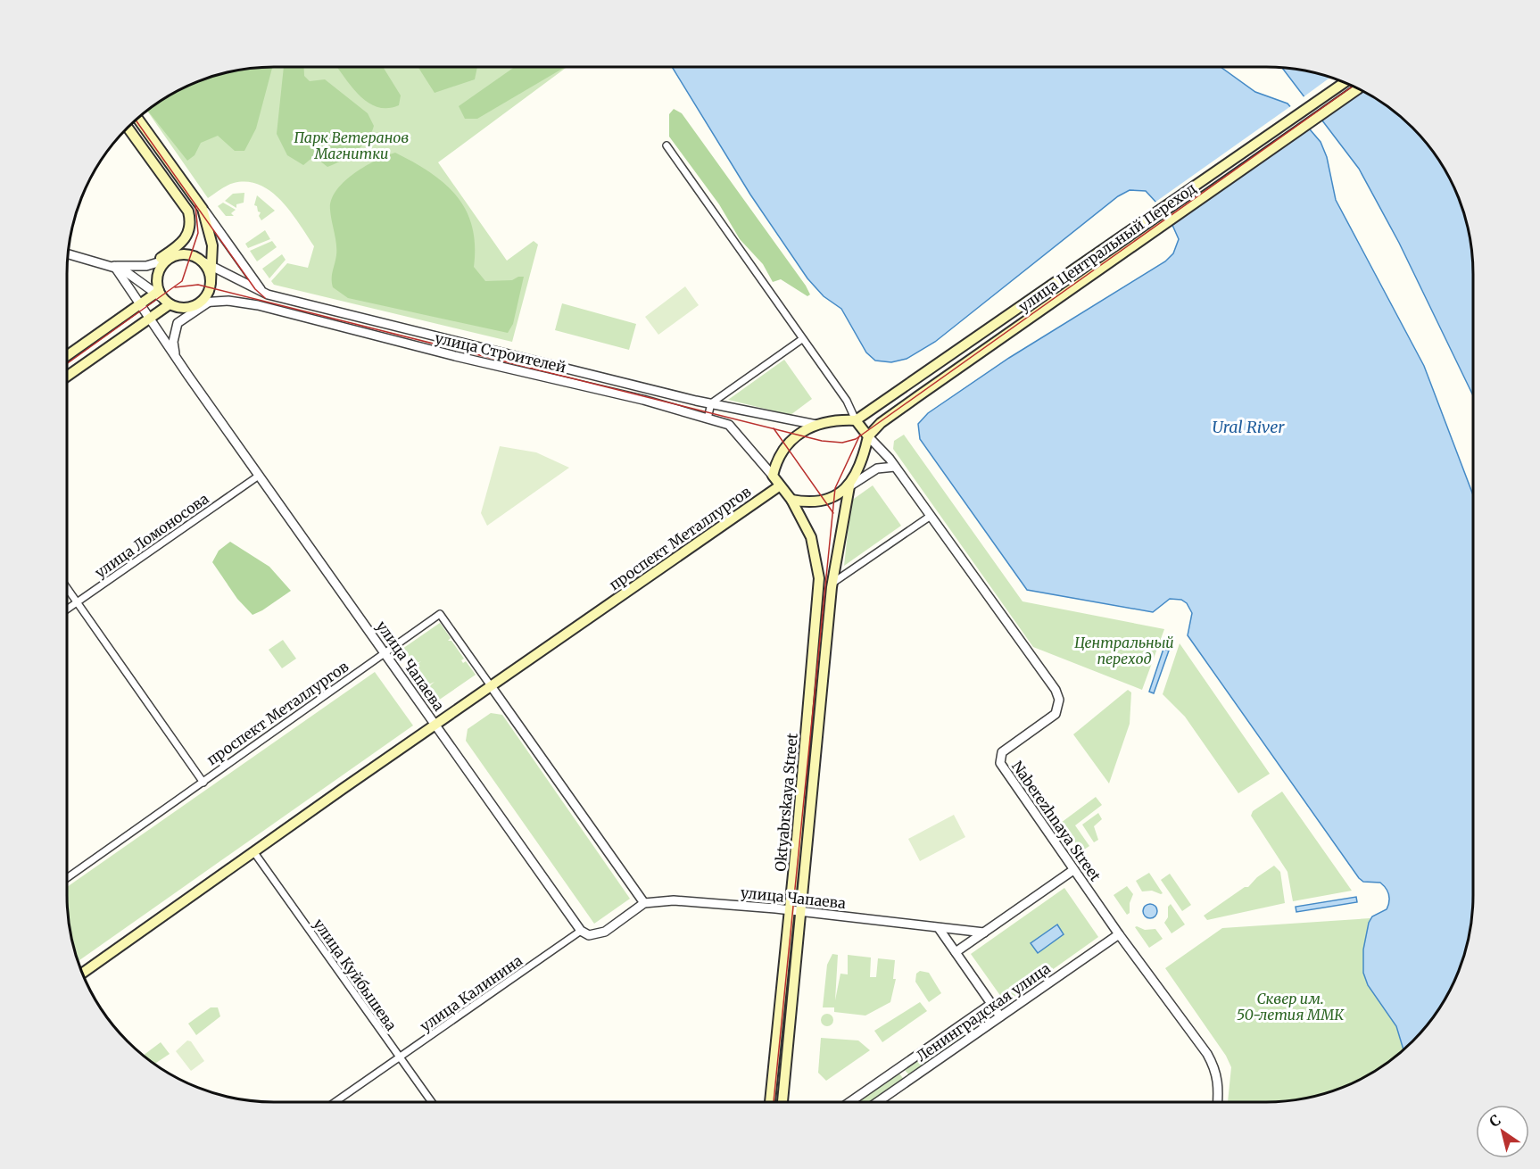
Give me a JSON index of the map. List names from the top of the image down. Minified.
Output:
{"streets":{"main road":["улица Центральный Переход","проспект Металлургов","Oktyabrskaya Street"],"street":["улица Строителей","улица Ломоносова","улица Чапаева","Naberezhnaya Street","улица Куйбышева","улица Калинина","Ленинградская улица"]},"crossings":[["улица Центральный Переход","улица Строителей"],["улица Центральный Переход","проспект Металлургов"],["улица Центральный Переход","Oktyabrskaya Street"],["улица Центральный Переход","Naberezhnaya Street"],["улица Строителей","проспект Металлургов"],["улица Строителей","Oktyabrskaya Street"],["улица Строителей","Naberezhnaya Street"],["улица Ломоносова","улица Чапаева"],["проспект Металлургов","улица Чапаева"],["проспект Металлургов","Oktyabrskaya Street"],["проспект Металлургов","Naberezhnaya Street"],["проспект Металлургов","улица Куйбышева"],["улица Чапаева","Oktyabrskaya Street"],["улица Чапаева","улица Калинина"],["Oktyabrskaya Street","Naberezhnaya Street"],["Naberezhnaya Street","Ленинградская улица"],["улица Куйбышева","улица Калинина"]],"water":["Ural River"],"parks":["Парк Ветеранов Магнитки","Центральный переход","Сквер им. 50-летия ММК"],"north":"top left"}
